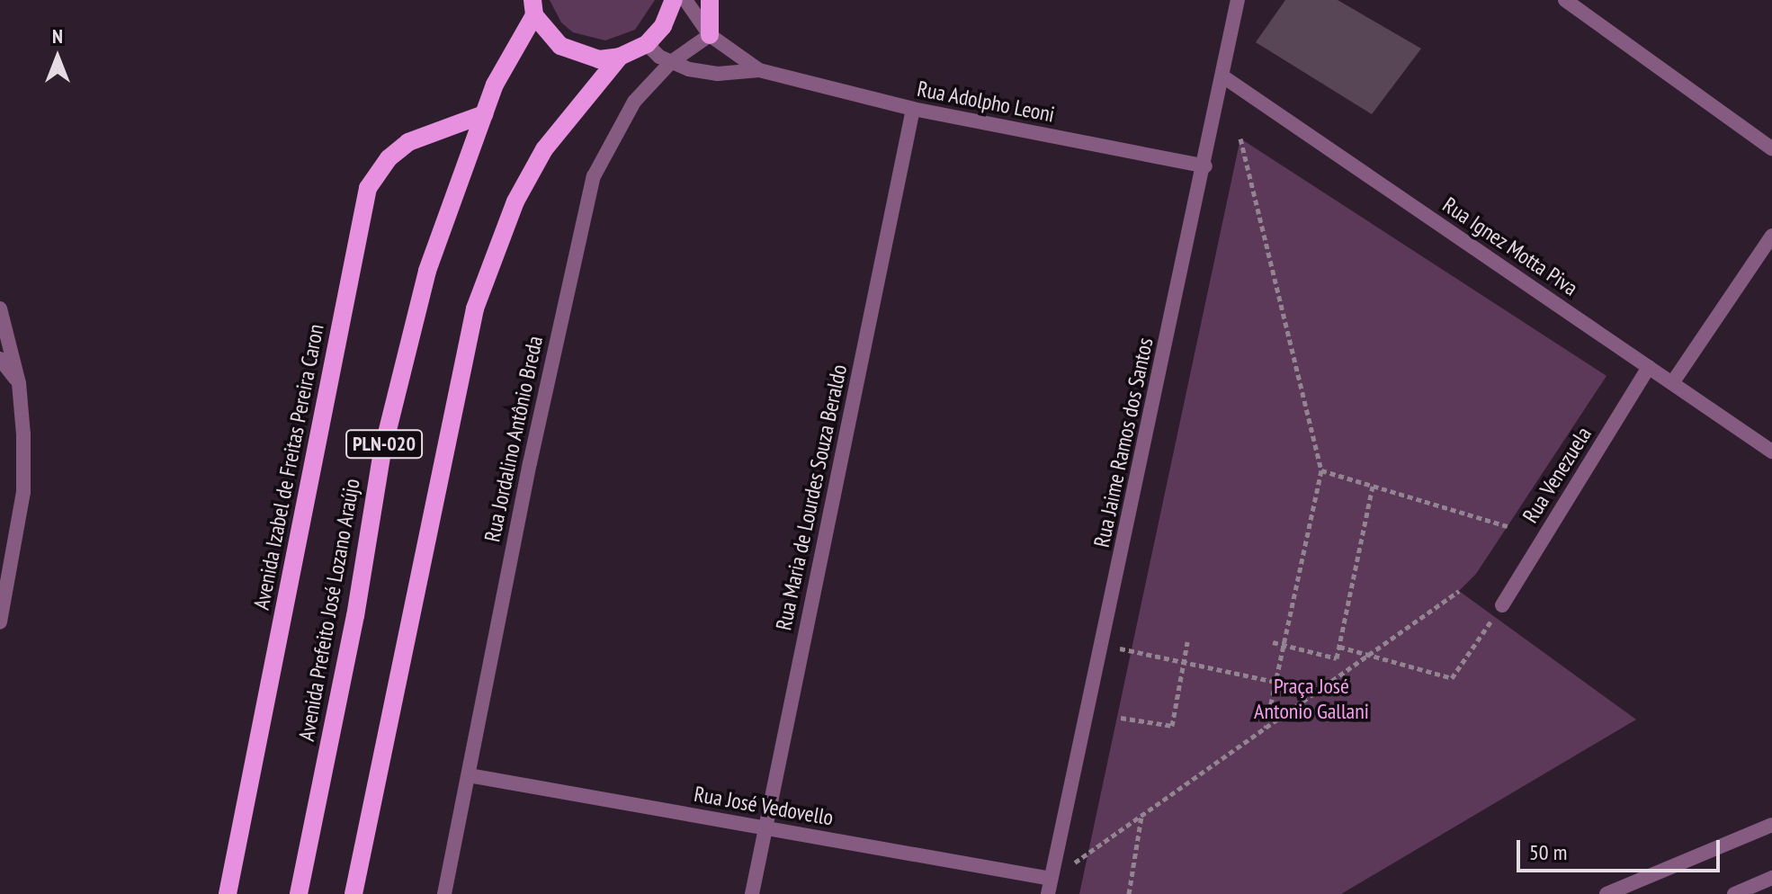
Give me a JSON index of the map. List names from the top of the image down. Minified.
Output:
{"streets":{"main road":["PLN-020","Avenida Izabel de Freitas Pereira Caron","Avenida Prefeito José Lozano Araújo"],"street":["Rua Adolpho Leoni","Rua Ignez Motta Piva","Rua Jordalino Antônio Breda","Rua Jaime Ramos dos Santos","Rua Venezuela","Rua Maria de Lourdes Souza Beraldo","Rua José Vedovello"]},"crossings":[["Rua Adolpho Leoni","Rua Jordalino Antônio Breda"],["Rua Adolpho Leoni","Rua Jaime Ramos dos Santos"],["Rua Adolpho Leoni","PLN-020"],["Rua Adolpho Leoni","Rua Maria de Lourdes Souza Beraldo"],["Rua Ignez Motta Piva","Rua Jaime Ramos dos Santos"],["Rua Ignez Motta Piva","Rua Venezuela"],["Rua Jordalino Antônio Breda","Rua José Vedovello"],["Rua Jaime Ramos dos Santos","Rua José Vedovello"],["PLN-020","Avenida Prefeito José Lozano Araújo"],["Avenida Izabel de Freitas Pereira Caron","Avenida Prefeito José Lozano Araújo"],["Rua Maria de Lourdes Souza Beraldo","Rua José Vedovello"]],"parks":["Praça José Antonio Gallani"],"scale_bar":"50 m","north":"top"}
